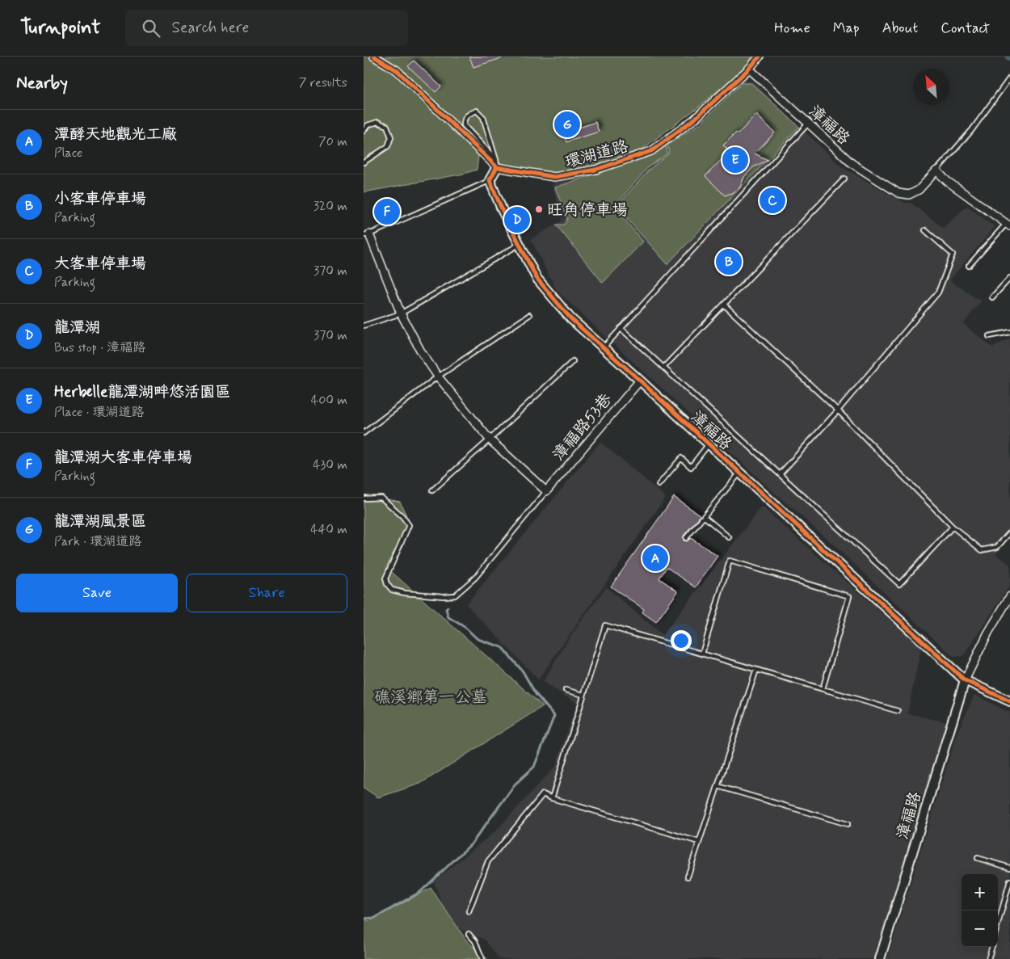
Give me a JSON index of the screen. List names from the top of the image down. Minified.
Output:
{"streets":{"street":["漳福路","環湖道路","漳福路53巷"]},"crossings":[["漳福路","環湖道路"],["漳福路","漳福路53巷"]],"parks":["礁溪鄉第一公墓"],"places":["旺角停車場"],"north":"top left","page":{"header":"Turnpoint","search":"Search here","nav":["Home","Map","About","Contact"],"heading":["Nearby","7 results"],"list":[{"mark":"A","name":"潭酵天地觀光工廠","note":"Place","value":"70 m"},{"mark":"B","name":"小客車停車場","note":"Parking","value":"320 m"},{"mark":"C","name":"大客車停車場","note":"Parking","value":"370 m"},{"mark":"D","name":"龍潭湖","note":"Bus stop · 漳福路","value":"370 m"},{"mark":"E","name":"Herbelle龍潭湖畔悠活園區","note":"Place · 環湖道路","value":"400 m"},{"mark":"F","name":"龍潭湖大客車停車場","note":"Parking","value":"430 m"},{"mark":"G","name":"龍潭湖風景區","note":"Park · 環湖道路","value":"440 m"}],"pins":["G","E","C","F","D","B","A"],"buttons":["Save","Share"],"map_buttons":["+","−"]}}
